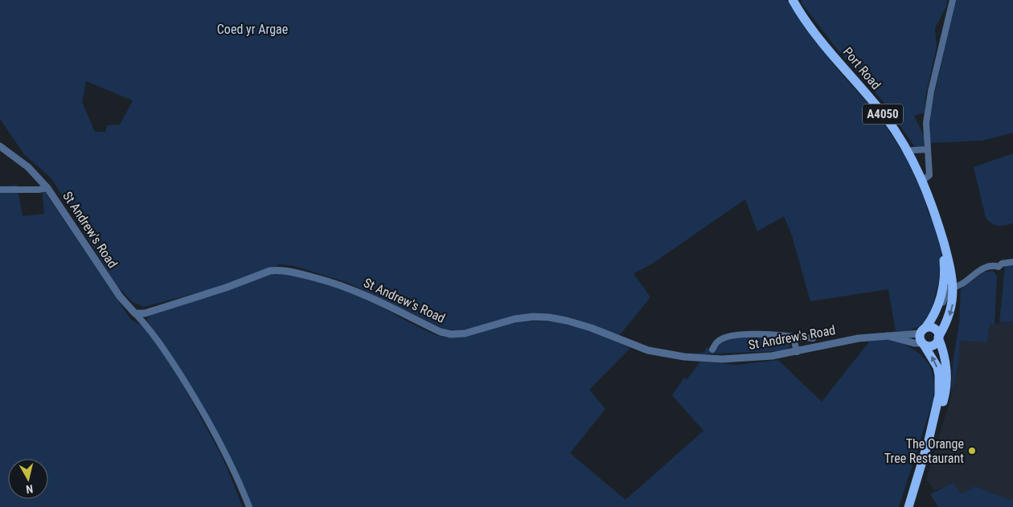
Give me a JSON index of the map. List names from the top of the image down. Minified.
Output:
{"streets":{"main road":["Port Road","A4050"],"street":["St Andrew's Road"]},"crossings":[["Port Road","St Andrew's Road"]],"parks":["Coed yr Argae"],"places":["The Orange Tree Restaurant"],"north":"bottom"}
